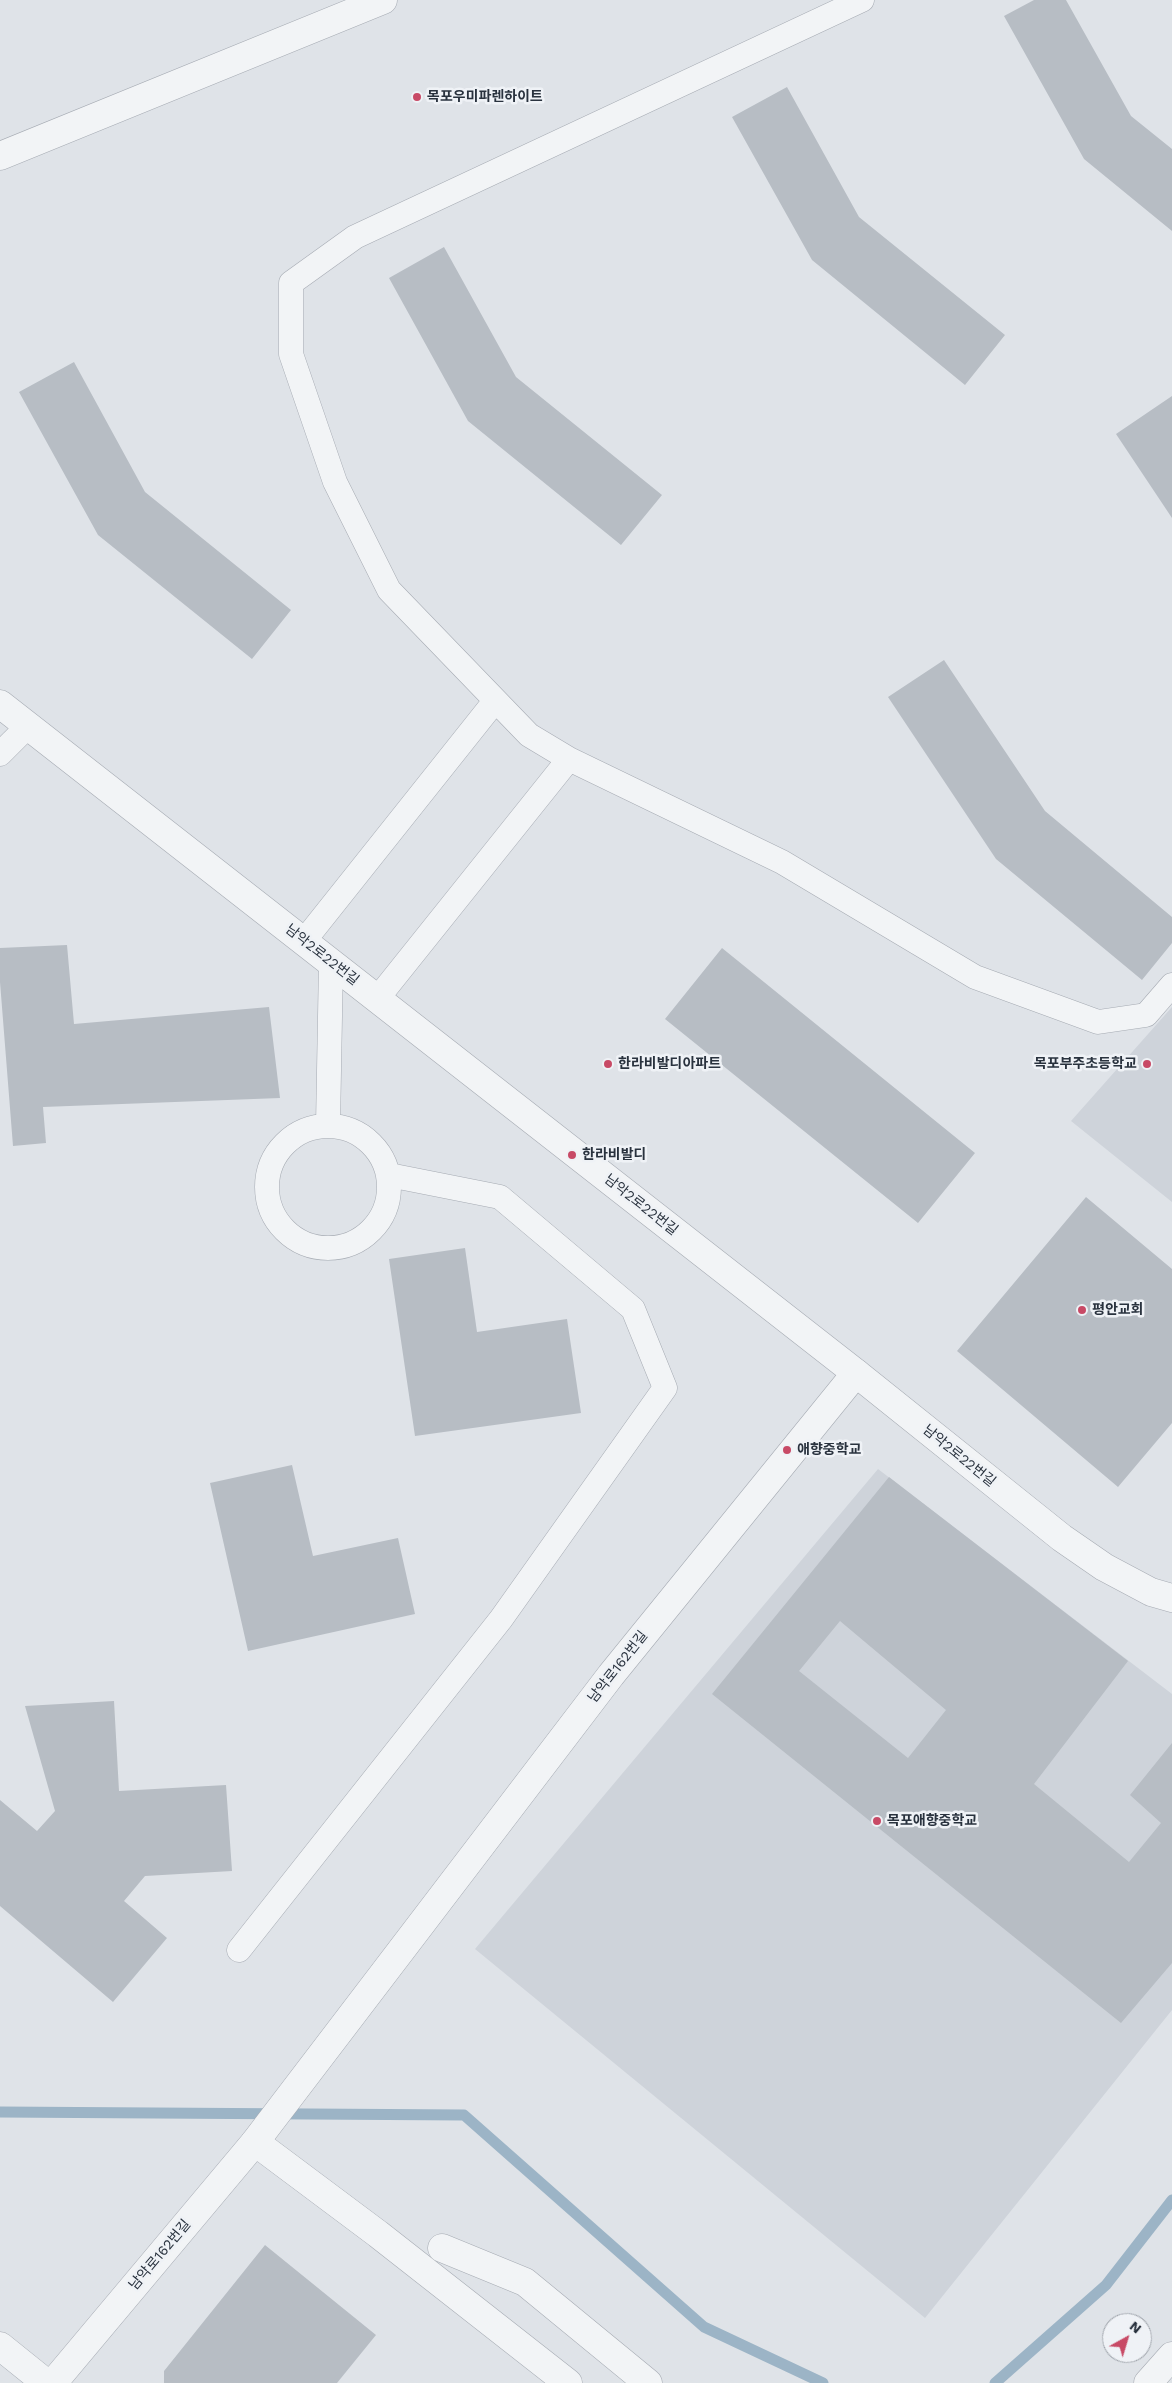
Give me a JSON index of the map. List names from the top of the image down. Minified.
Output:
{"streets":{"street":["남악2로22번길","남악로162번길"]},"crossings":[["남악2로22번길","남악로162번길"]],"places":["목포우미파렌하이트","한라비발디아파트","목포부주초등학교","한라비발디","평안교회","애향중학교","목포애향중학교"],"north":"top right"}
